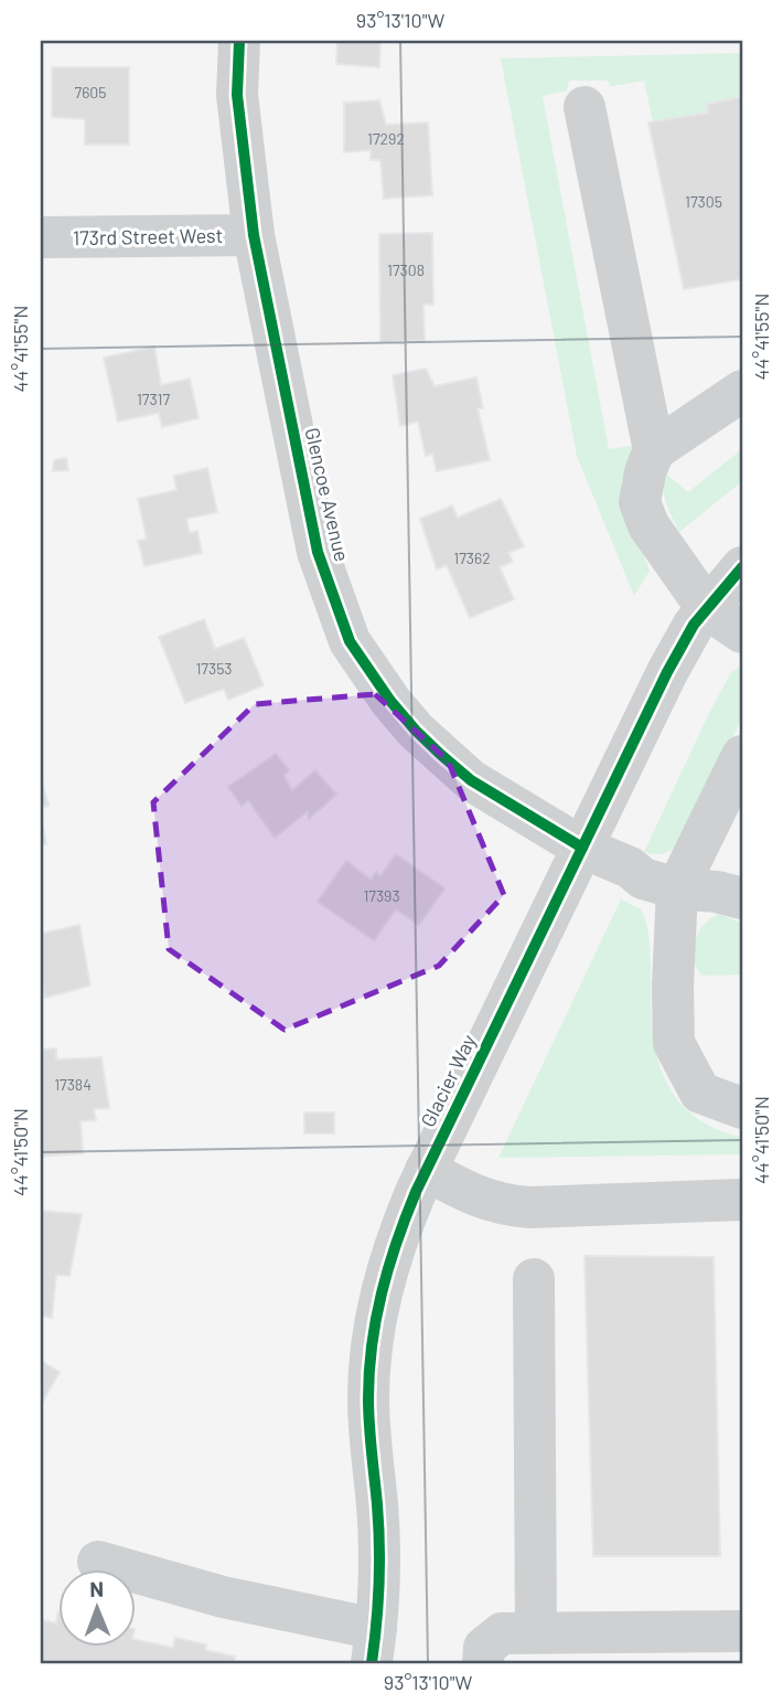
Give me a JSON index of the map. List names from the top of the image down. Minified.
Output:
{"streets":{"street":["173rd Street West","Glencoe Avenue","Glacier Way"]},"crossings":[["173rd Street West","Glencoe Avenue"],["Glencoe Avenue","Glacier Way"]],"house_numbers":["7605","17292","17305","17308","17317","17362","17353","17393","17384"],"north":"top","coordinates":["93°13'10\"W","44°41'55\"N","44°41'50\"N"]}
